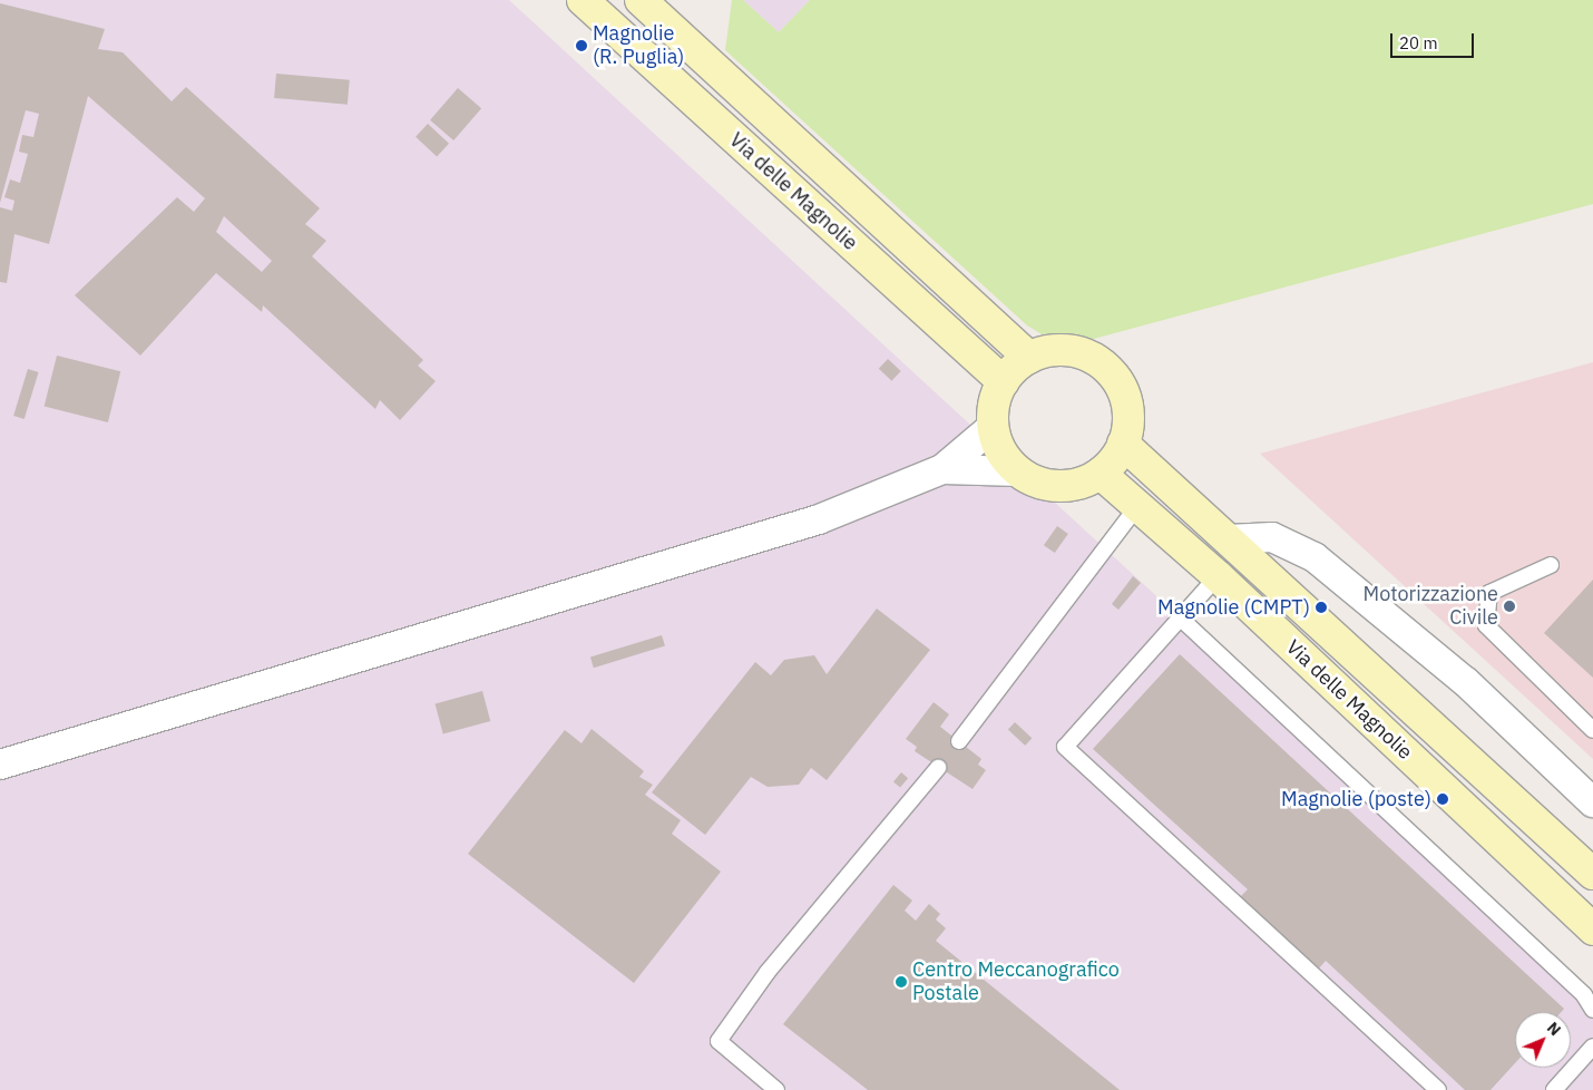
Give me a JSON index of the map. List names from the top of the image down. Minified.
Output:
{"streets":{"street":["Via delle Magnolie"]},"places":["Magnolie (R. Puglia)","Motorizzazione Civile","Magnolie (CMPT)","Magnolie (poste)","Centro Meccanografico Postale"],"scale_bar":"20 m","north":"top right"}
